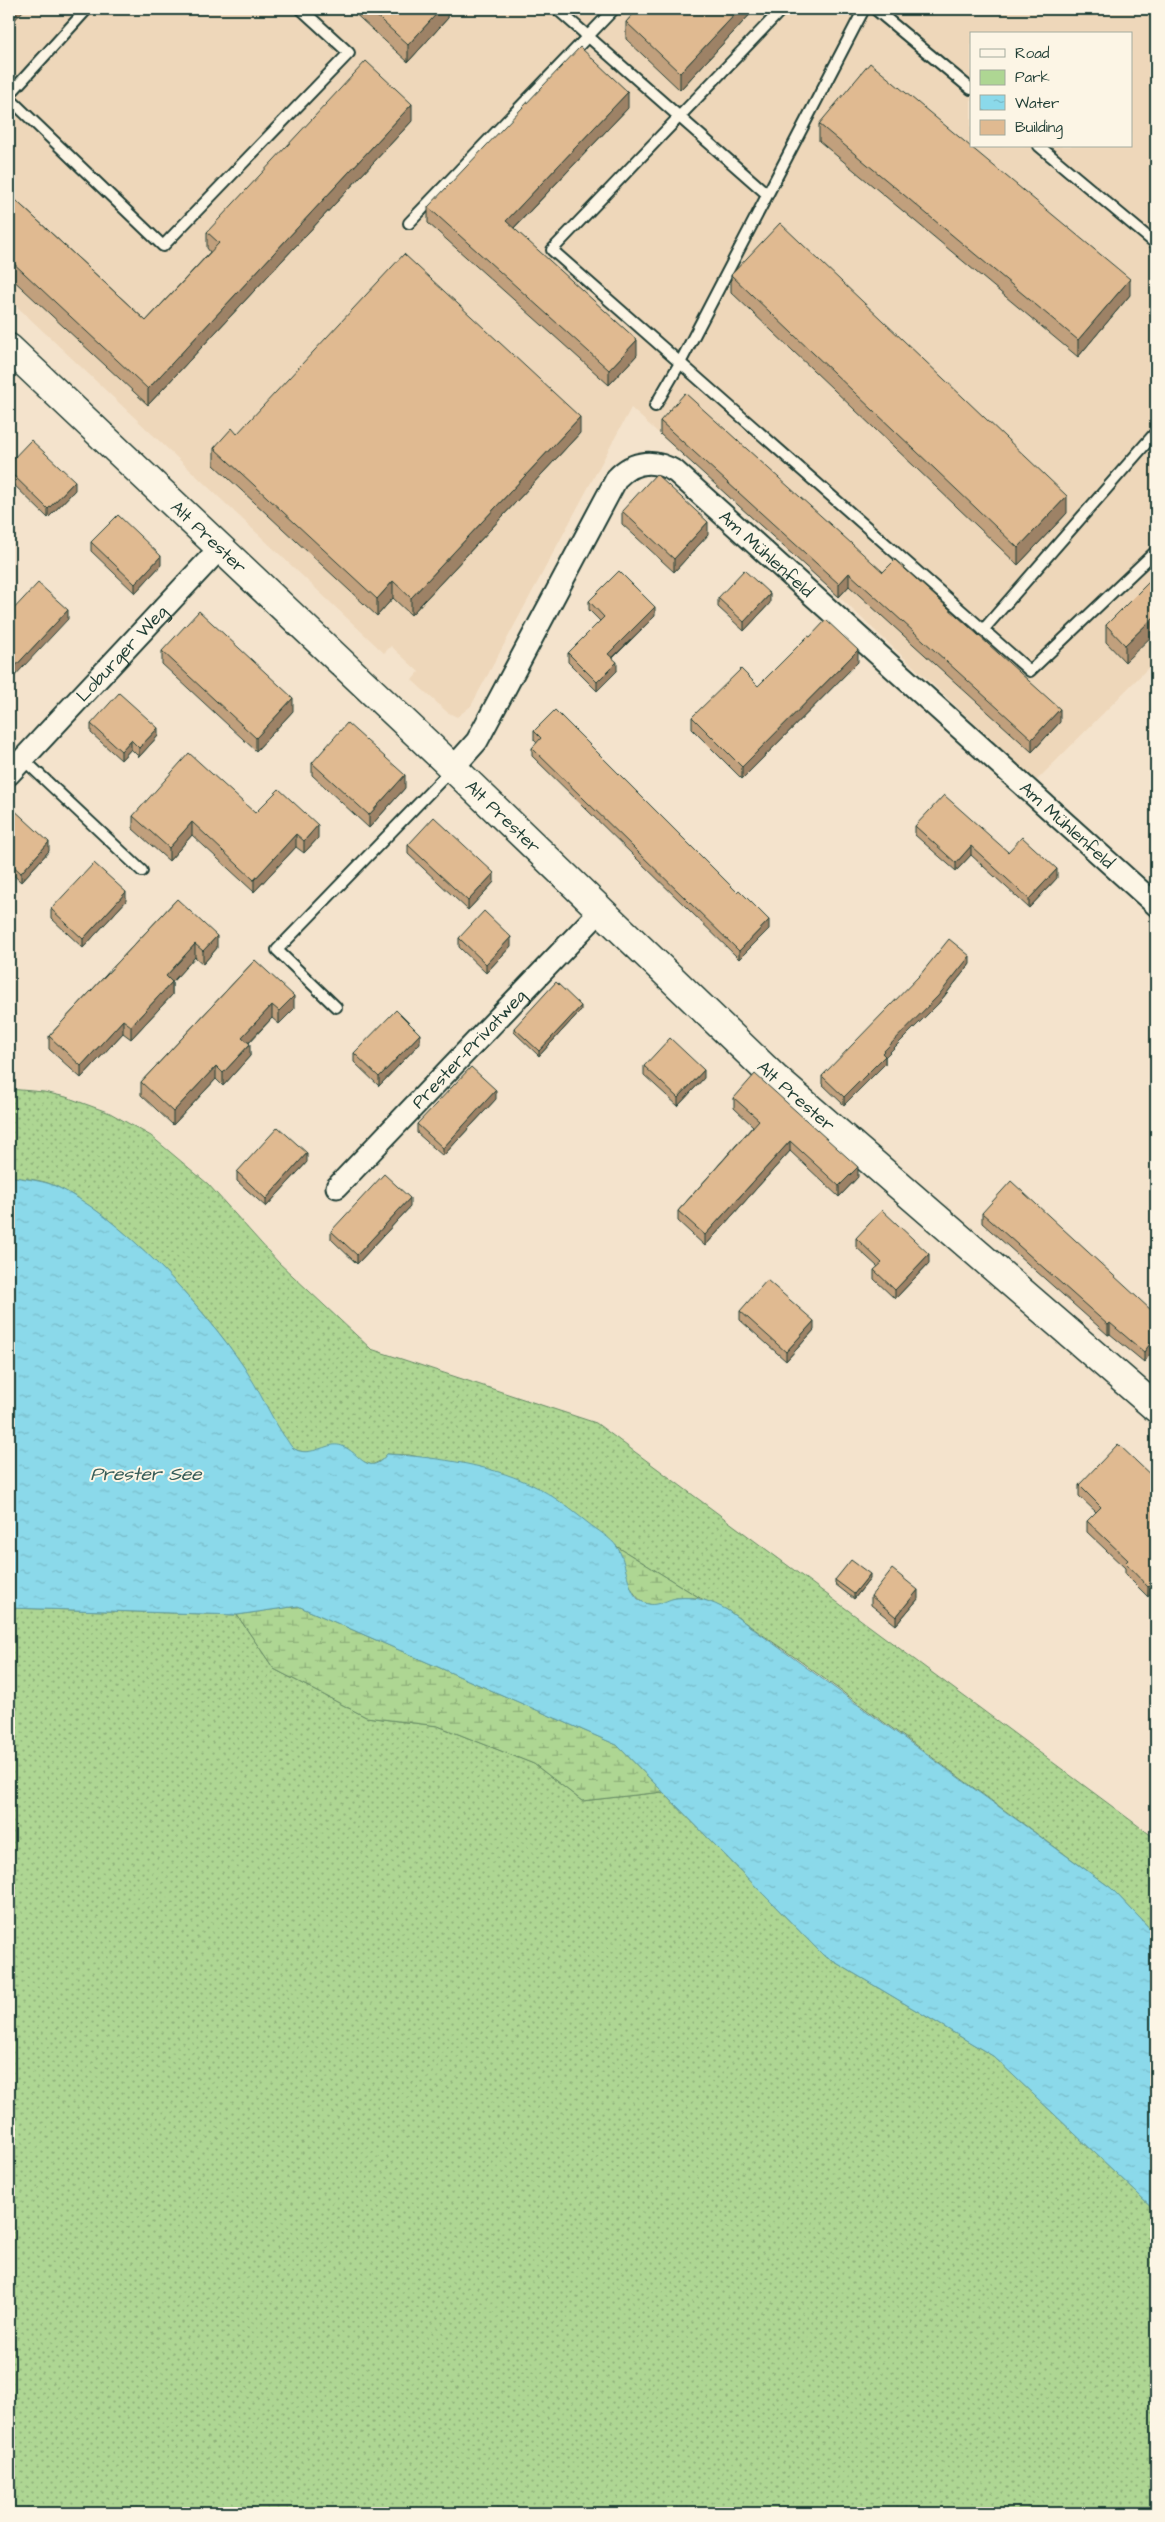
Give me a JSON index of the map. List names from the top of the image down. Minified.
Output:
{"streets":{"main road":["Alt Prester"],"street":["Am Mühlenfeld","Loburger Weg","Prester-Privatweg"]},"crossings":[["Alt Prester","Am Mühlenfeld"],["Alt Prester","Loburger Weg"],["Alt Prester","Prester-Privatweg"]],"water":["Prester See"],"legend":["Road","Park","Water","Building"]}
